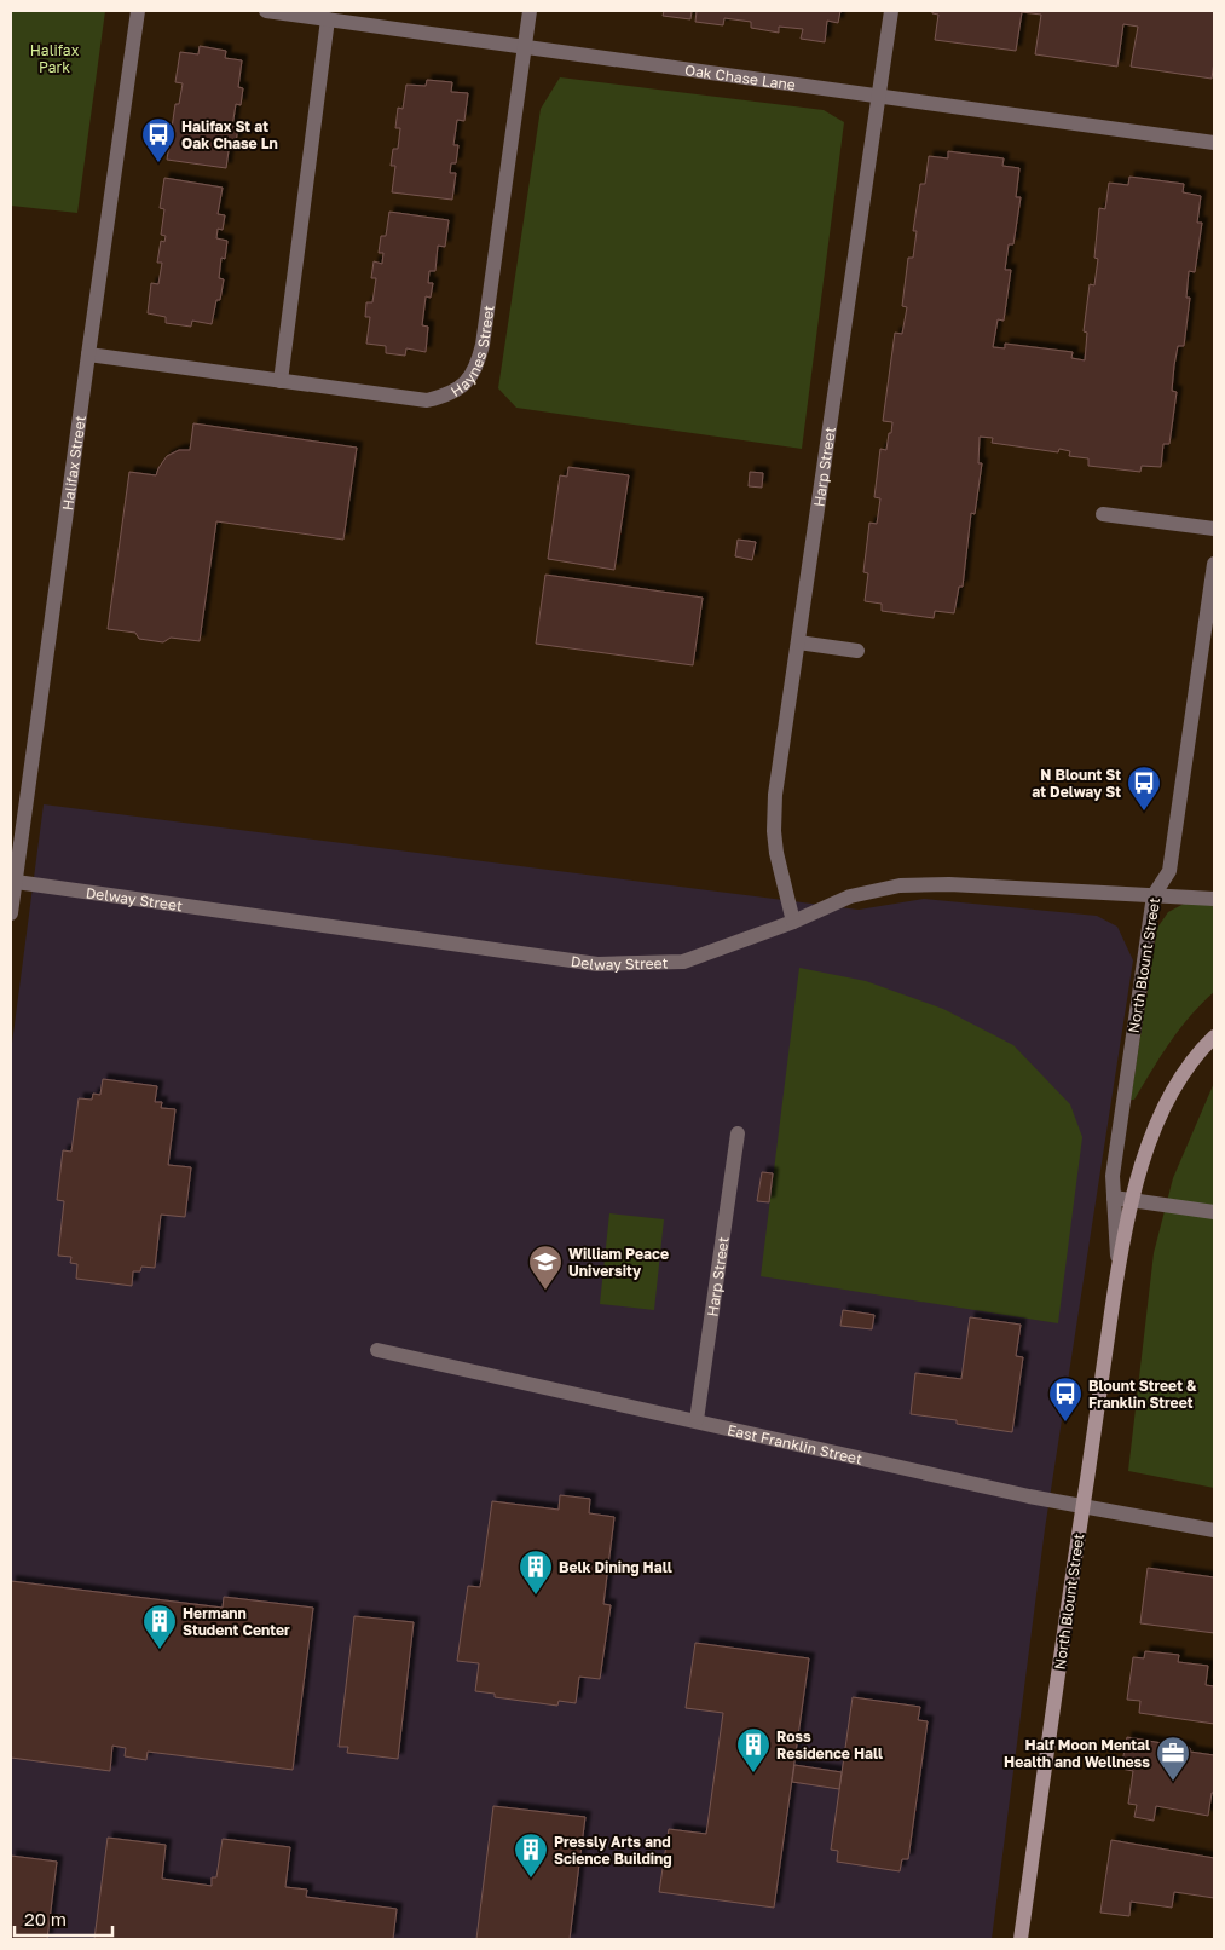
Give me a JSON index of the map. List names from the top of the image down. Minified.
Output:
{"streets":{"main road":["North Blount Street"],"street":["Oak Chase Lane","Haynes Street","Halifax Street","Harp Street","Delway Street","East Franklin Street"]},"crossings":[["Oak Chase Lane","Haynes Street"],["Oak Chase Lane","Harp Street"],["Haynes Street","Halifax Street"],["Halifax Street","Delway Street"],["Harp Street","Delway Street"],["Harp Street","East Franklin Street"],["Delway Street","North Blount Street"],["North Blount Street","East Franklin Street"]],"parks":["Halifax Park"],"places":{"bus stop":["Halifax St at Oak Chase Ln","N Blount St at Delway St","Blount Street & Franklin Street"],"school or university":["William Peace University"],"building":["Belk Dining Hall","Hermann Student Center","Ross Residence Hall","Pressly Arts and Science Building"],"office":["Half Moon Mental Health and Wellness"]},"scale_bar":"20 m"}
